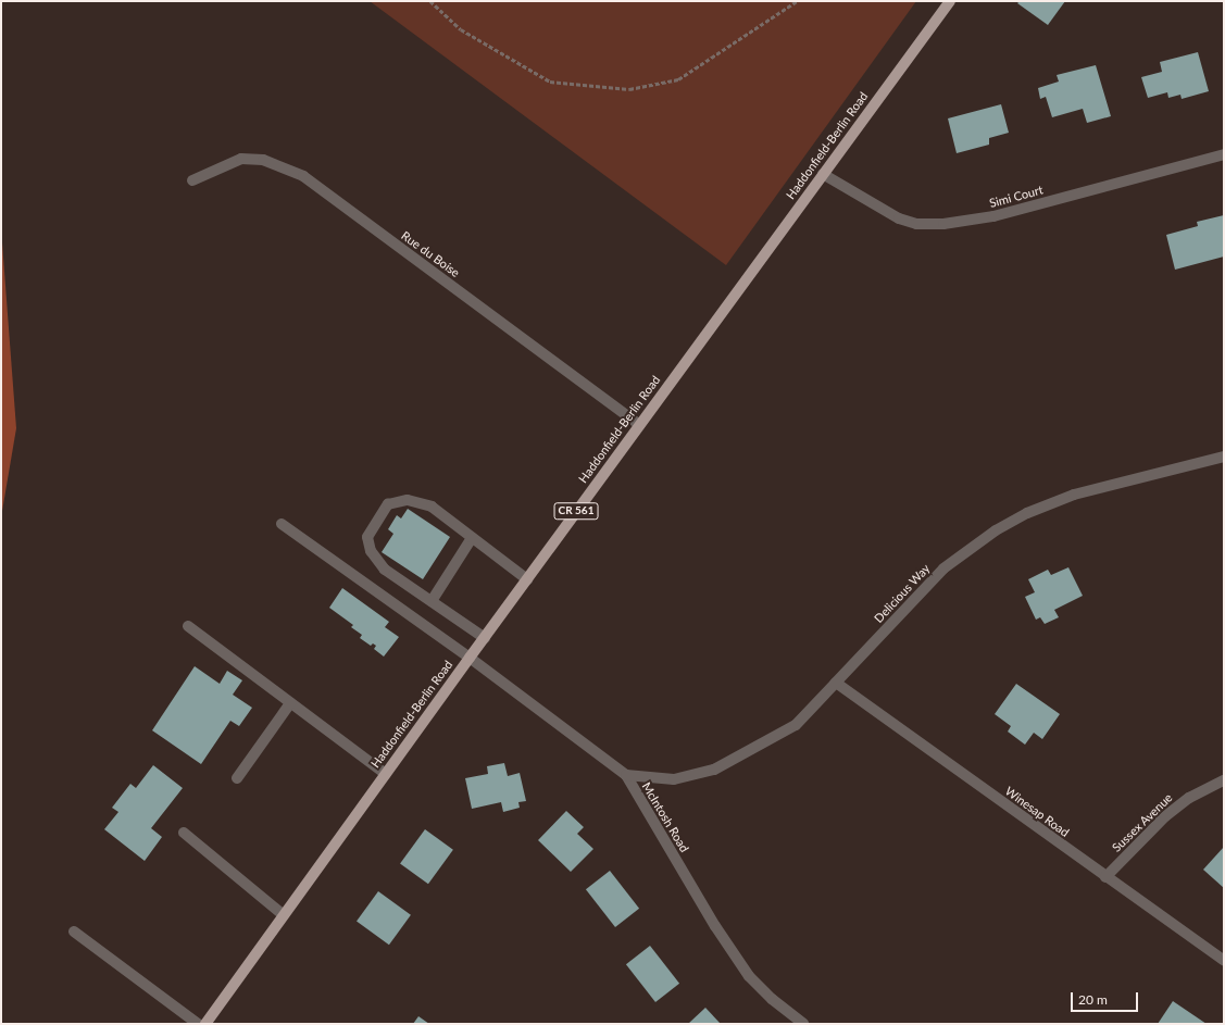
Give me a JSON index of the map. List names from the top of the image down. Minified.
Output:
{"streets":{"main road":["Haddonfield-Berlin Road","CR 561"],"street":["Simi Court","Rue du Boise","Delicious Way","Winesap Road","McIntosh Road","Sussex Avenue"]},"crossings":[["Haddonfield-Berlin Road","Simi Court"],["Haddonfield-Berlin Road","Rue du Boise"],["Haddonfield-Berlin Road","McIntosh Road"],["Delicious Way","Winesap Road"],["Delicious Way","McIntosh Road"],["Winesap Road","Sussex Avenue"]],"scale_bar":"20 m"}
